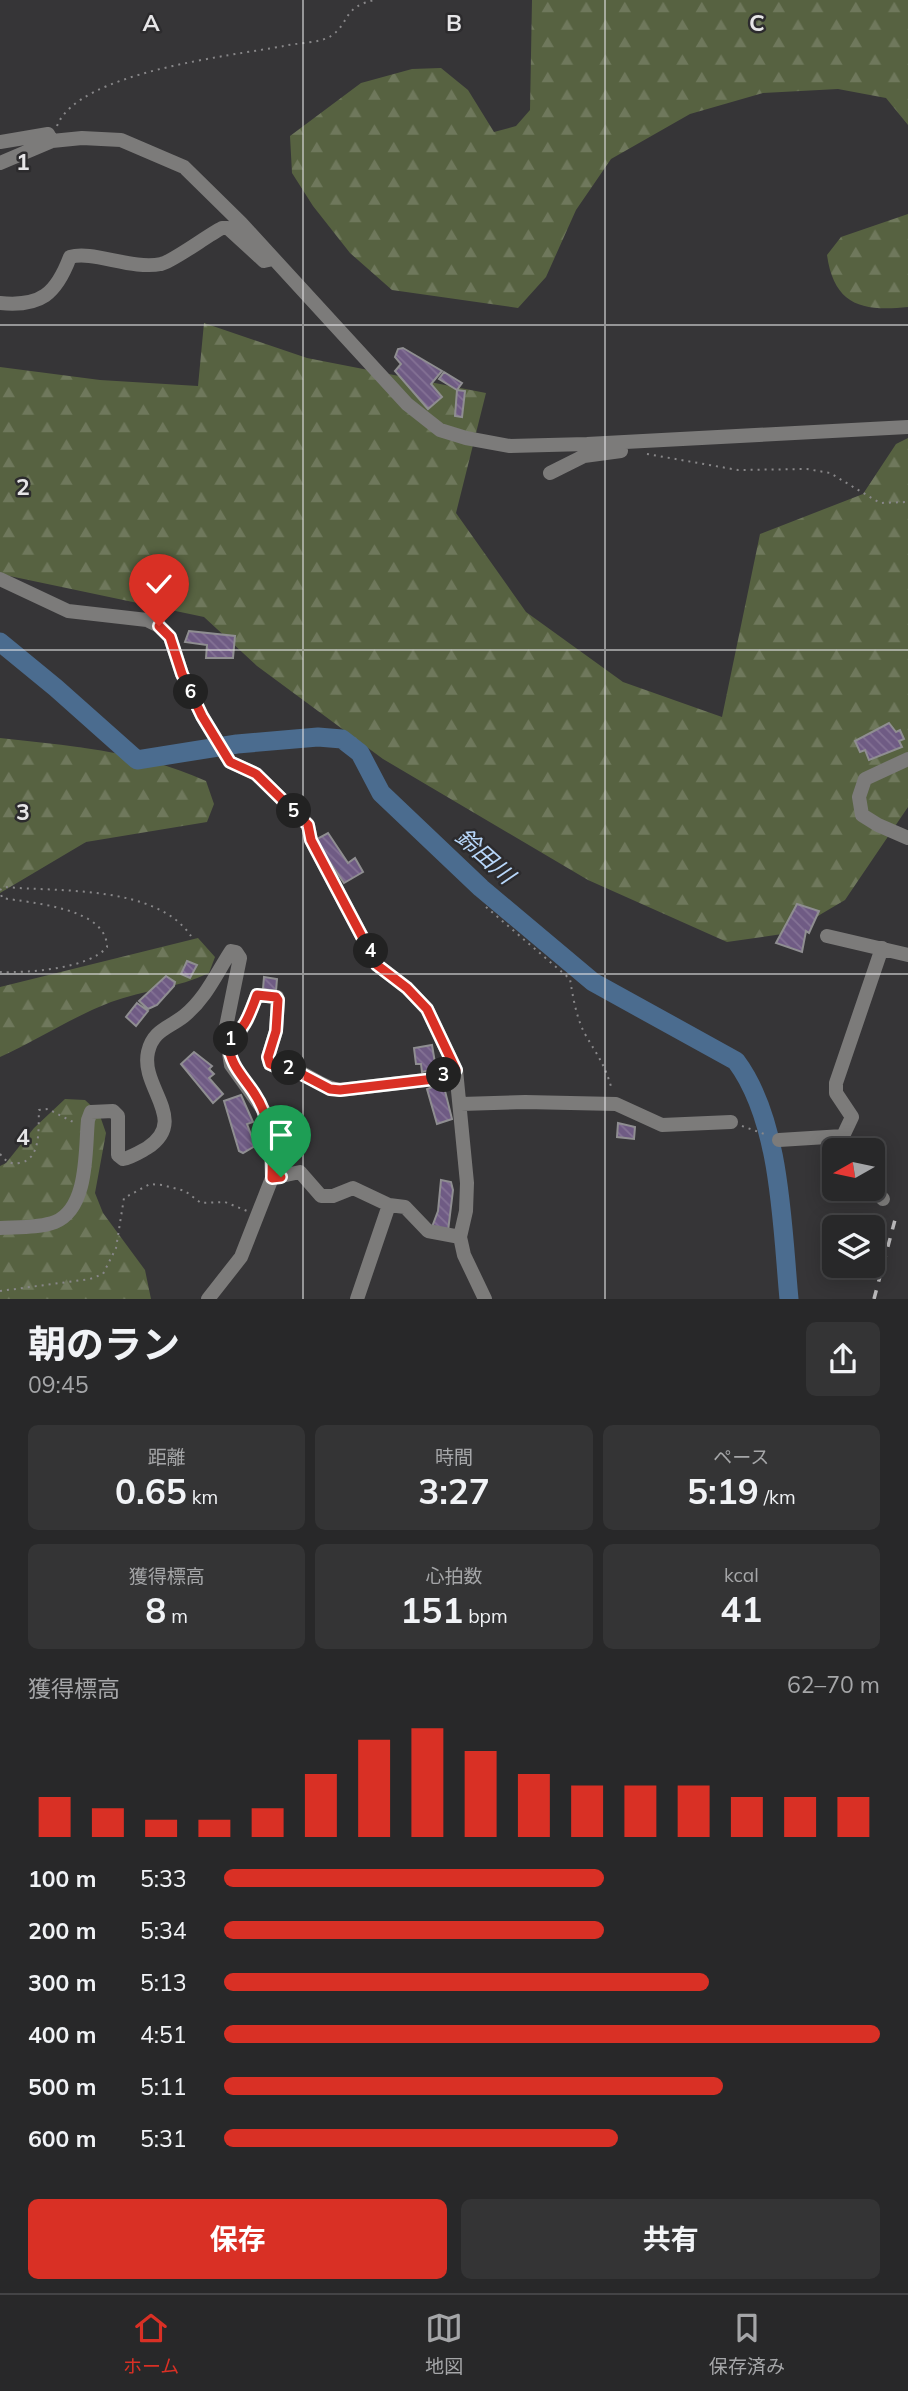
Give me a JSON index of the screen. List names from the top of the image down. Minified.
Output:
{"water":["鈴田川"],"north":"left","page":{"pins":["6","5","4","1","2","3"],"heading":["朝のラン","09:45"],"stats":[["距離","0.65 km"],["時間","3:27"],["ペース","5:19 /km"],["獲得標高","8 m"],["心拍数","151 bpm"],["kcal","41"]],"chart":["獲得標高","62–70 m"],"list":[{"name":"100 m","note":"5:33"},{"name":"200 m","note":"5:34"},{"name":"300 m","note":"5:13"},{"name":"400 m","note":"4:51"},{"name":"500 m","note":"5:11"},{"name":"600 m","note":"5:31"}],"buttons":["保存","共有"],"tabs":["ホーム","地図","保存済み"]},"grid":{"columns":["A","B","C"],"rows":["1","2","3","4"]}}
